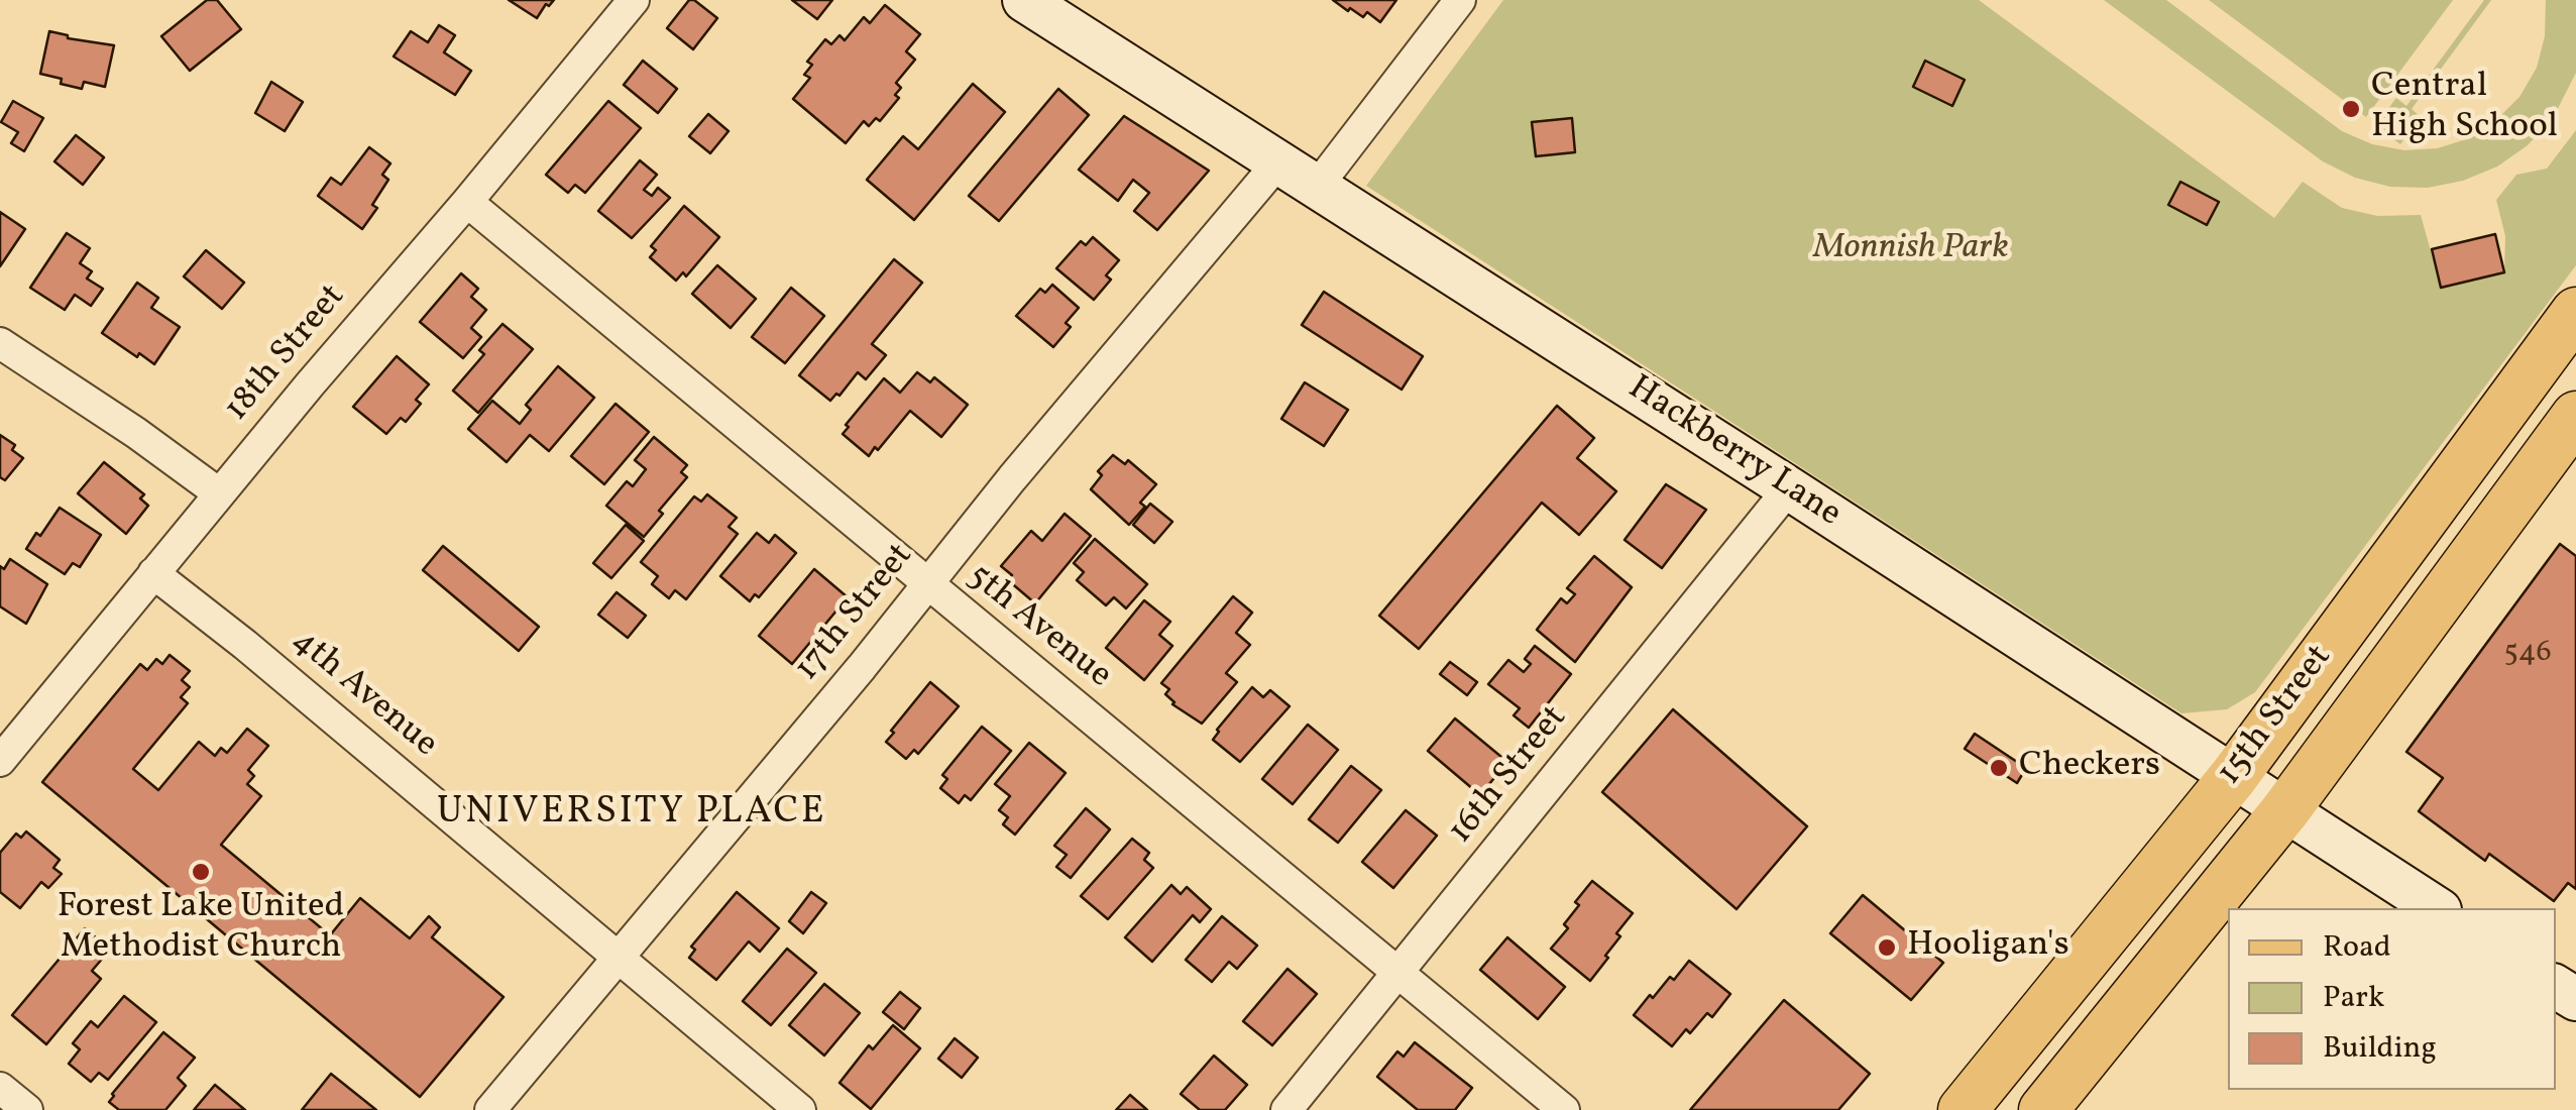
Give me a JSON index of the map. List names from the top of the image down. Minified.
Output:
{"streets":{"main road":["Hackberry Lane","15th Street"],"street":["18th Street","17th Street","5th Avenue","4th Avenue","16th Street"]},"crossings":[["18th Street","5th Avenue"],["18th Street","4th Avenue"],["Hackberry Lane","17th Street"],["Hackberry Lane","15th Street"],["Hackberry Lane","16th Street"],["17th Street","5th Avenue"],["17th Street","4th Avenue"],["5th Avenue","16th Street"]],"districts":["UNIVERSITY PLACE"],"parks":["Monnish Park"],"places":["Central High School","Checkers","Forest Lake United Methodist Church","Hooligan's"],"house_numbers":["546"],"legend":["Road","Park","Building"]}
